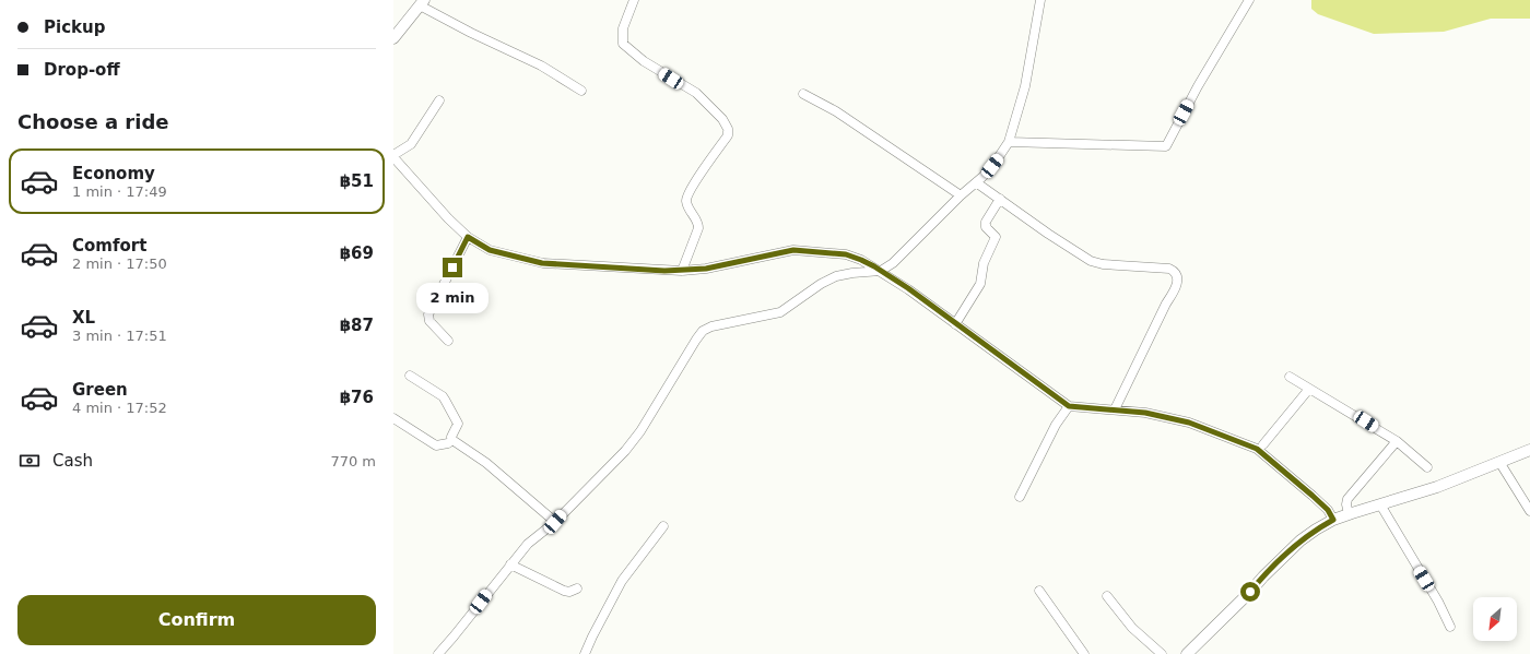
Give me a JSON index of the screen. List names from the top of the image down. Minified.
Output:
{"north":"bottom left","page":{"banner":["Pickup","Drop-off"],"heading":"Choose a ride","list":[{"name":"Economy","note":"1 min · 17:49","value":"฿51"},{"name":"Comfort","note":"2 min · 17:50","value":"฿69"},{"name":"XL","note":"3 min · 17:51","value":"฿87"},{"name":"Green","note":"4 min · 17:52","value":"฿76"}],"bubble":"2 min","pay":["Cash","770 m"],"buttons":"Confirm"}}
